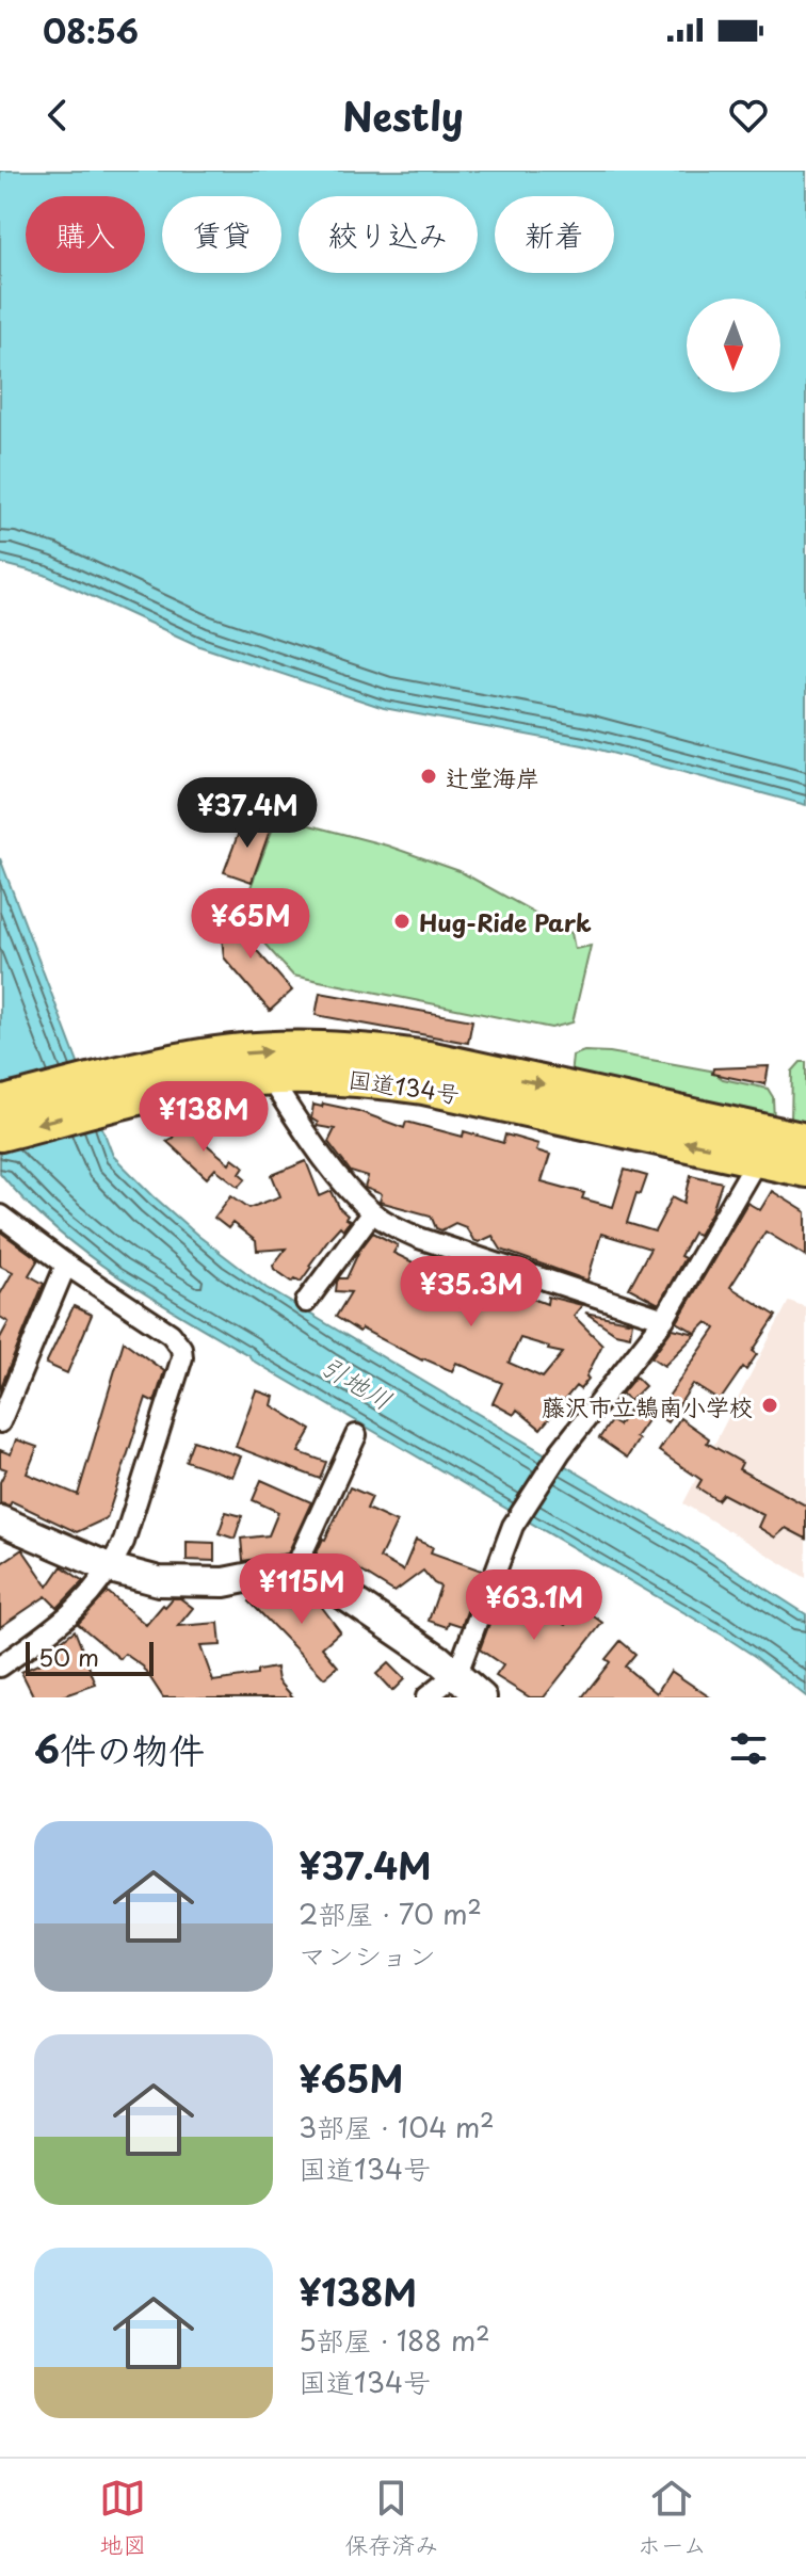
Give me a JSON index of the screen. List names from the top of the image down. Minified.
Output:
{"streets":{"highway":["国道134号"]},"water":["引地川"],"places":["辻堂海岸","Hug-Ride Park","藤沢市立鵠南小学校"],"scale_bar":"50 m","north":"bottom","page":{"status":"08:56","header":"Nestly","chip":["購入","賃貸","絞り込み","新着"],"price":["¥37.4M","¥65M","¥138M","¥35.3M","¥115M","¥63.1M"],"scale":"50 m","heading":"6件の物件","list":[{"name":"¥37.4M","note":"2部屋 · 70 m² · マンション"},{"name":"¥65M","note":"3部屋 · 104 m² · 国道134号"},{"name":"¥138M","note":"5部屋 · 188 m² · 国道134号"}],"tabs":["地図","保存済み","ホーム"]}}
